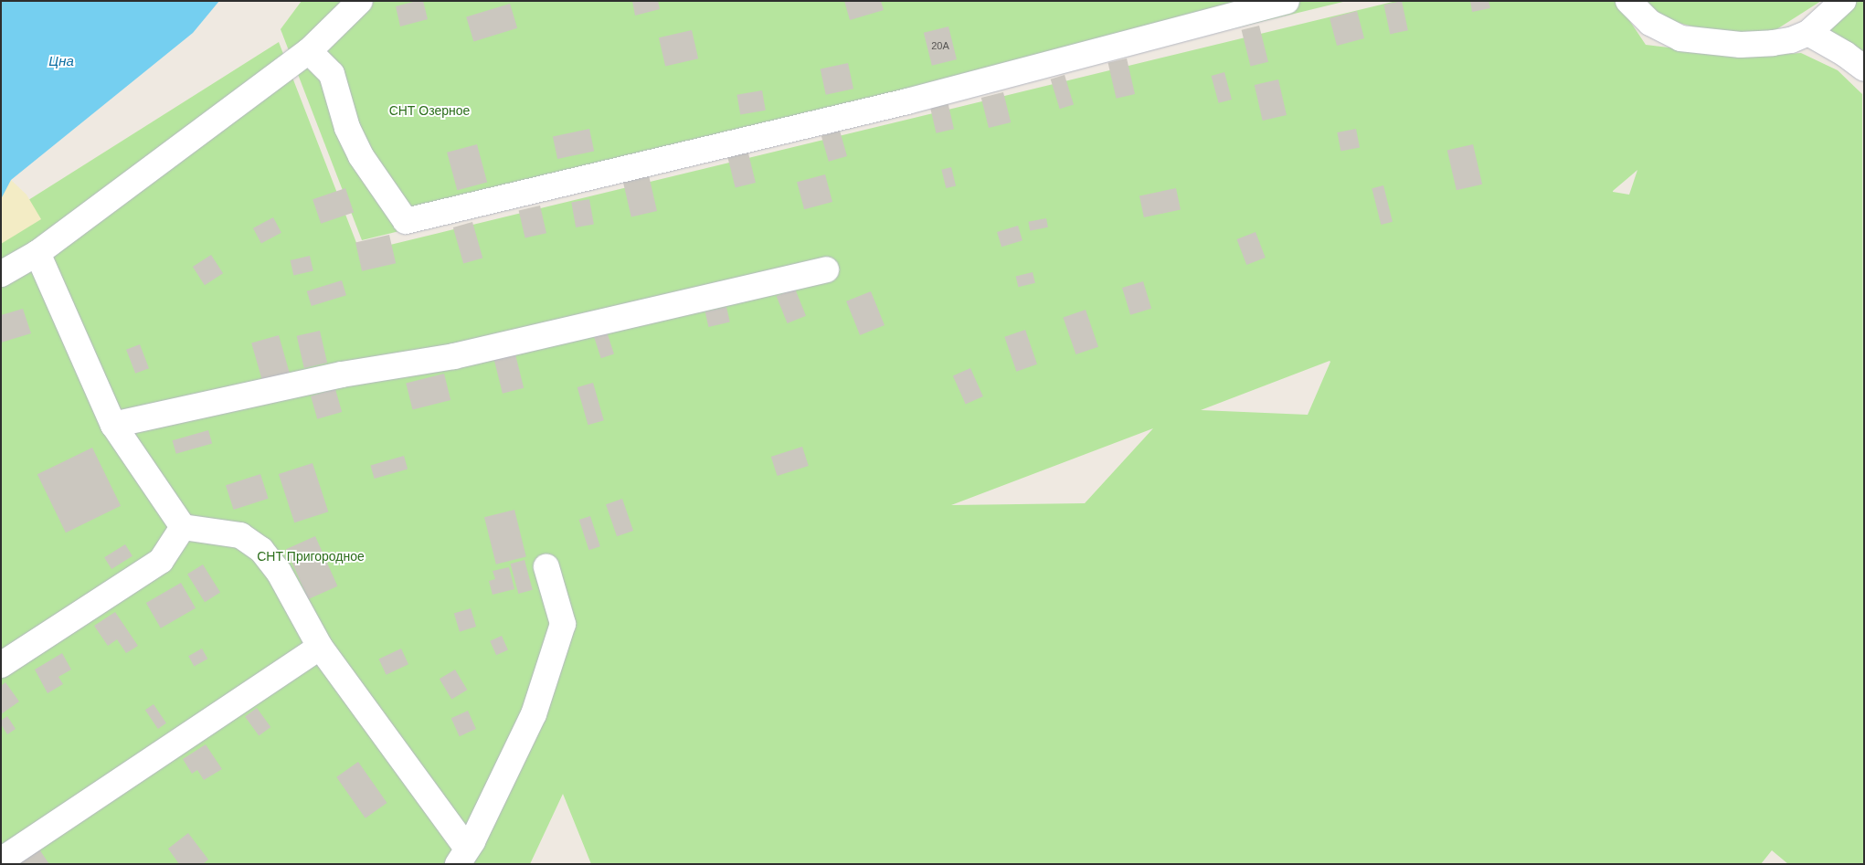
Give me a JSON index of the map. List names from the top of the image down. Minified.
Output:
{"water":["Цна"],"parks":["СНТ Озерное","СНТ Пригородное"],"house_numbers":["20А"]}
